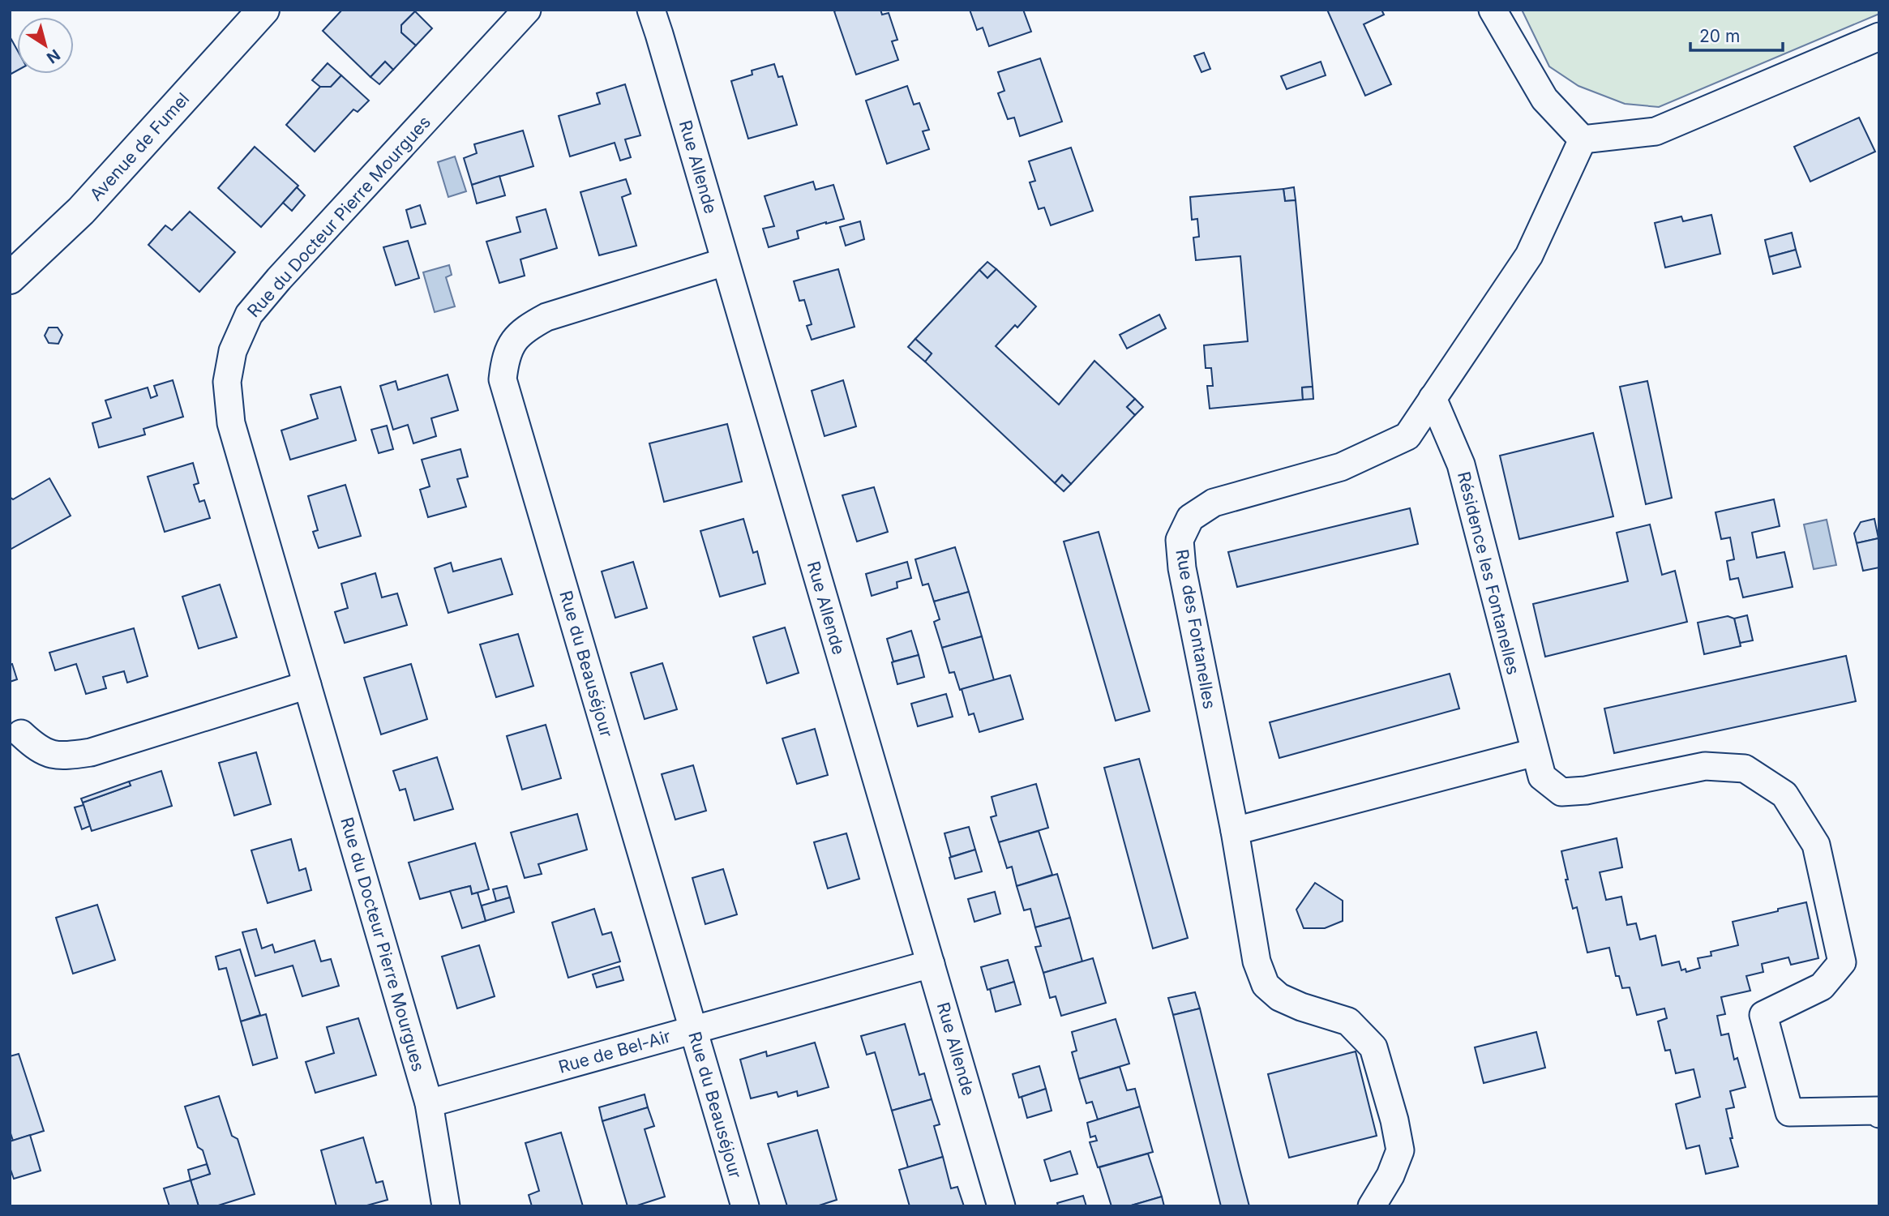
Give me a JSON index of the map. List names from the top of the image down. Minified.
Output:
{"streets":{"main road":["Avenue de Fumel"],"street":["Rue Allende","Rue du Docteur Pierre Mourgues","Résidence les Fontanelles","Rue des Fontanelles","Rue du Beauséjour","Rue de Bel-Air"]},"crossings":[["Rue Allende","Rue du Beauséjour"],["Rue Allende","Rue de Bel-Air"],["Rue du Docteur Pierre Mourgues","Rue de Bel-Air"],["Résidence les Fontanelles","Rue des Fontanelles"],["Rue du Beauséjour","Rue de Bel-Air"]],"scale_bar":"20 m","north":"bottom right"}
